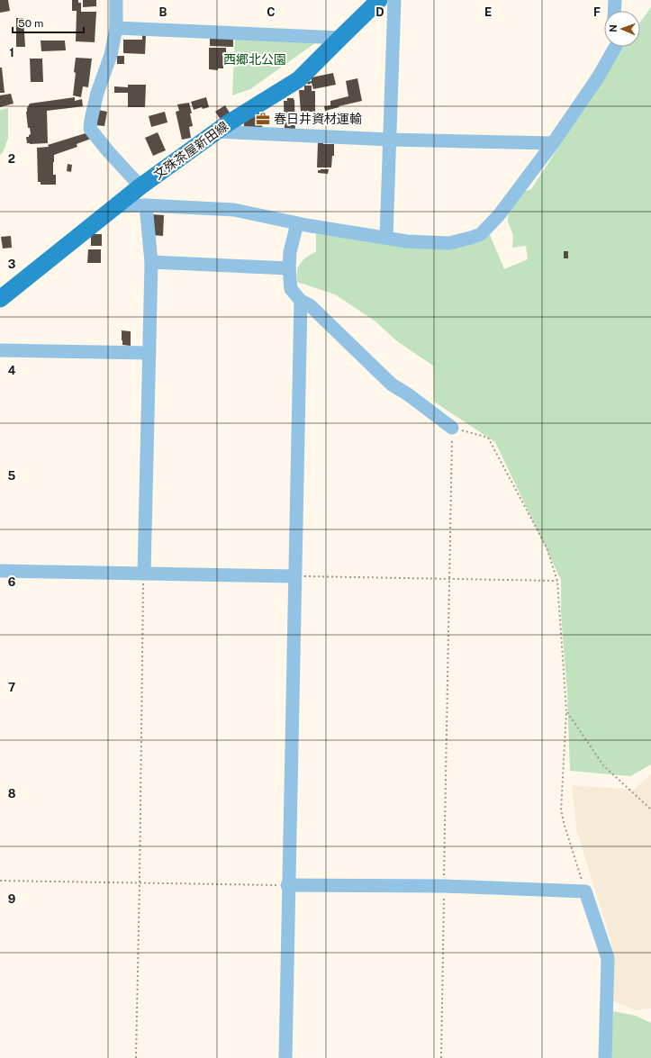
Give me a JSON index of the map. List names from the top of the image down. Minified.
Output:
{"streets":{"main road":["文殊茶屋新田線"]},"parks":["西郷北公園"],"places":{"office":["春日井資材運輸"]},"scale_bar":"50 m","north":"left","grid":{"columns":["B","C","D","E","F"],"rows":["1","2","3","4","5","6","7","8","9"]}}
